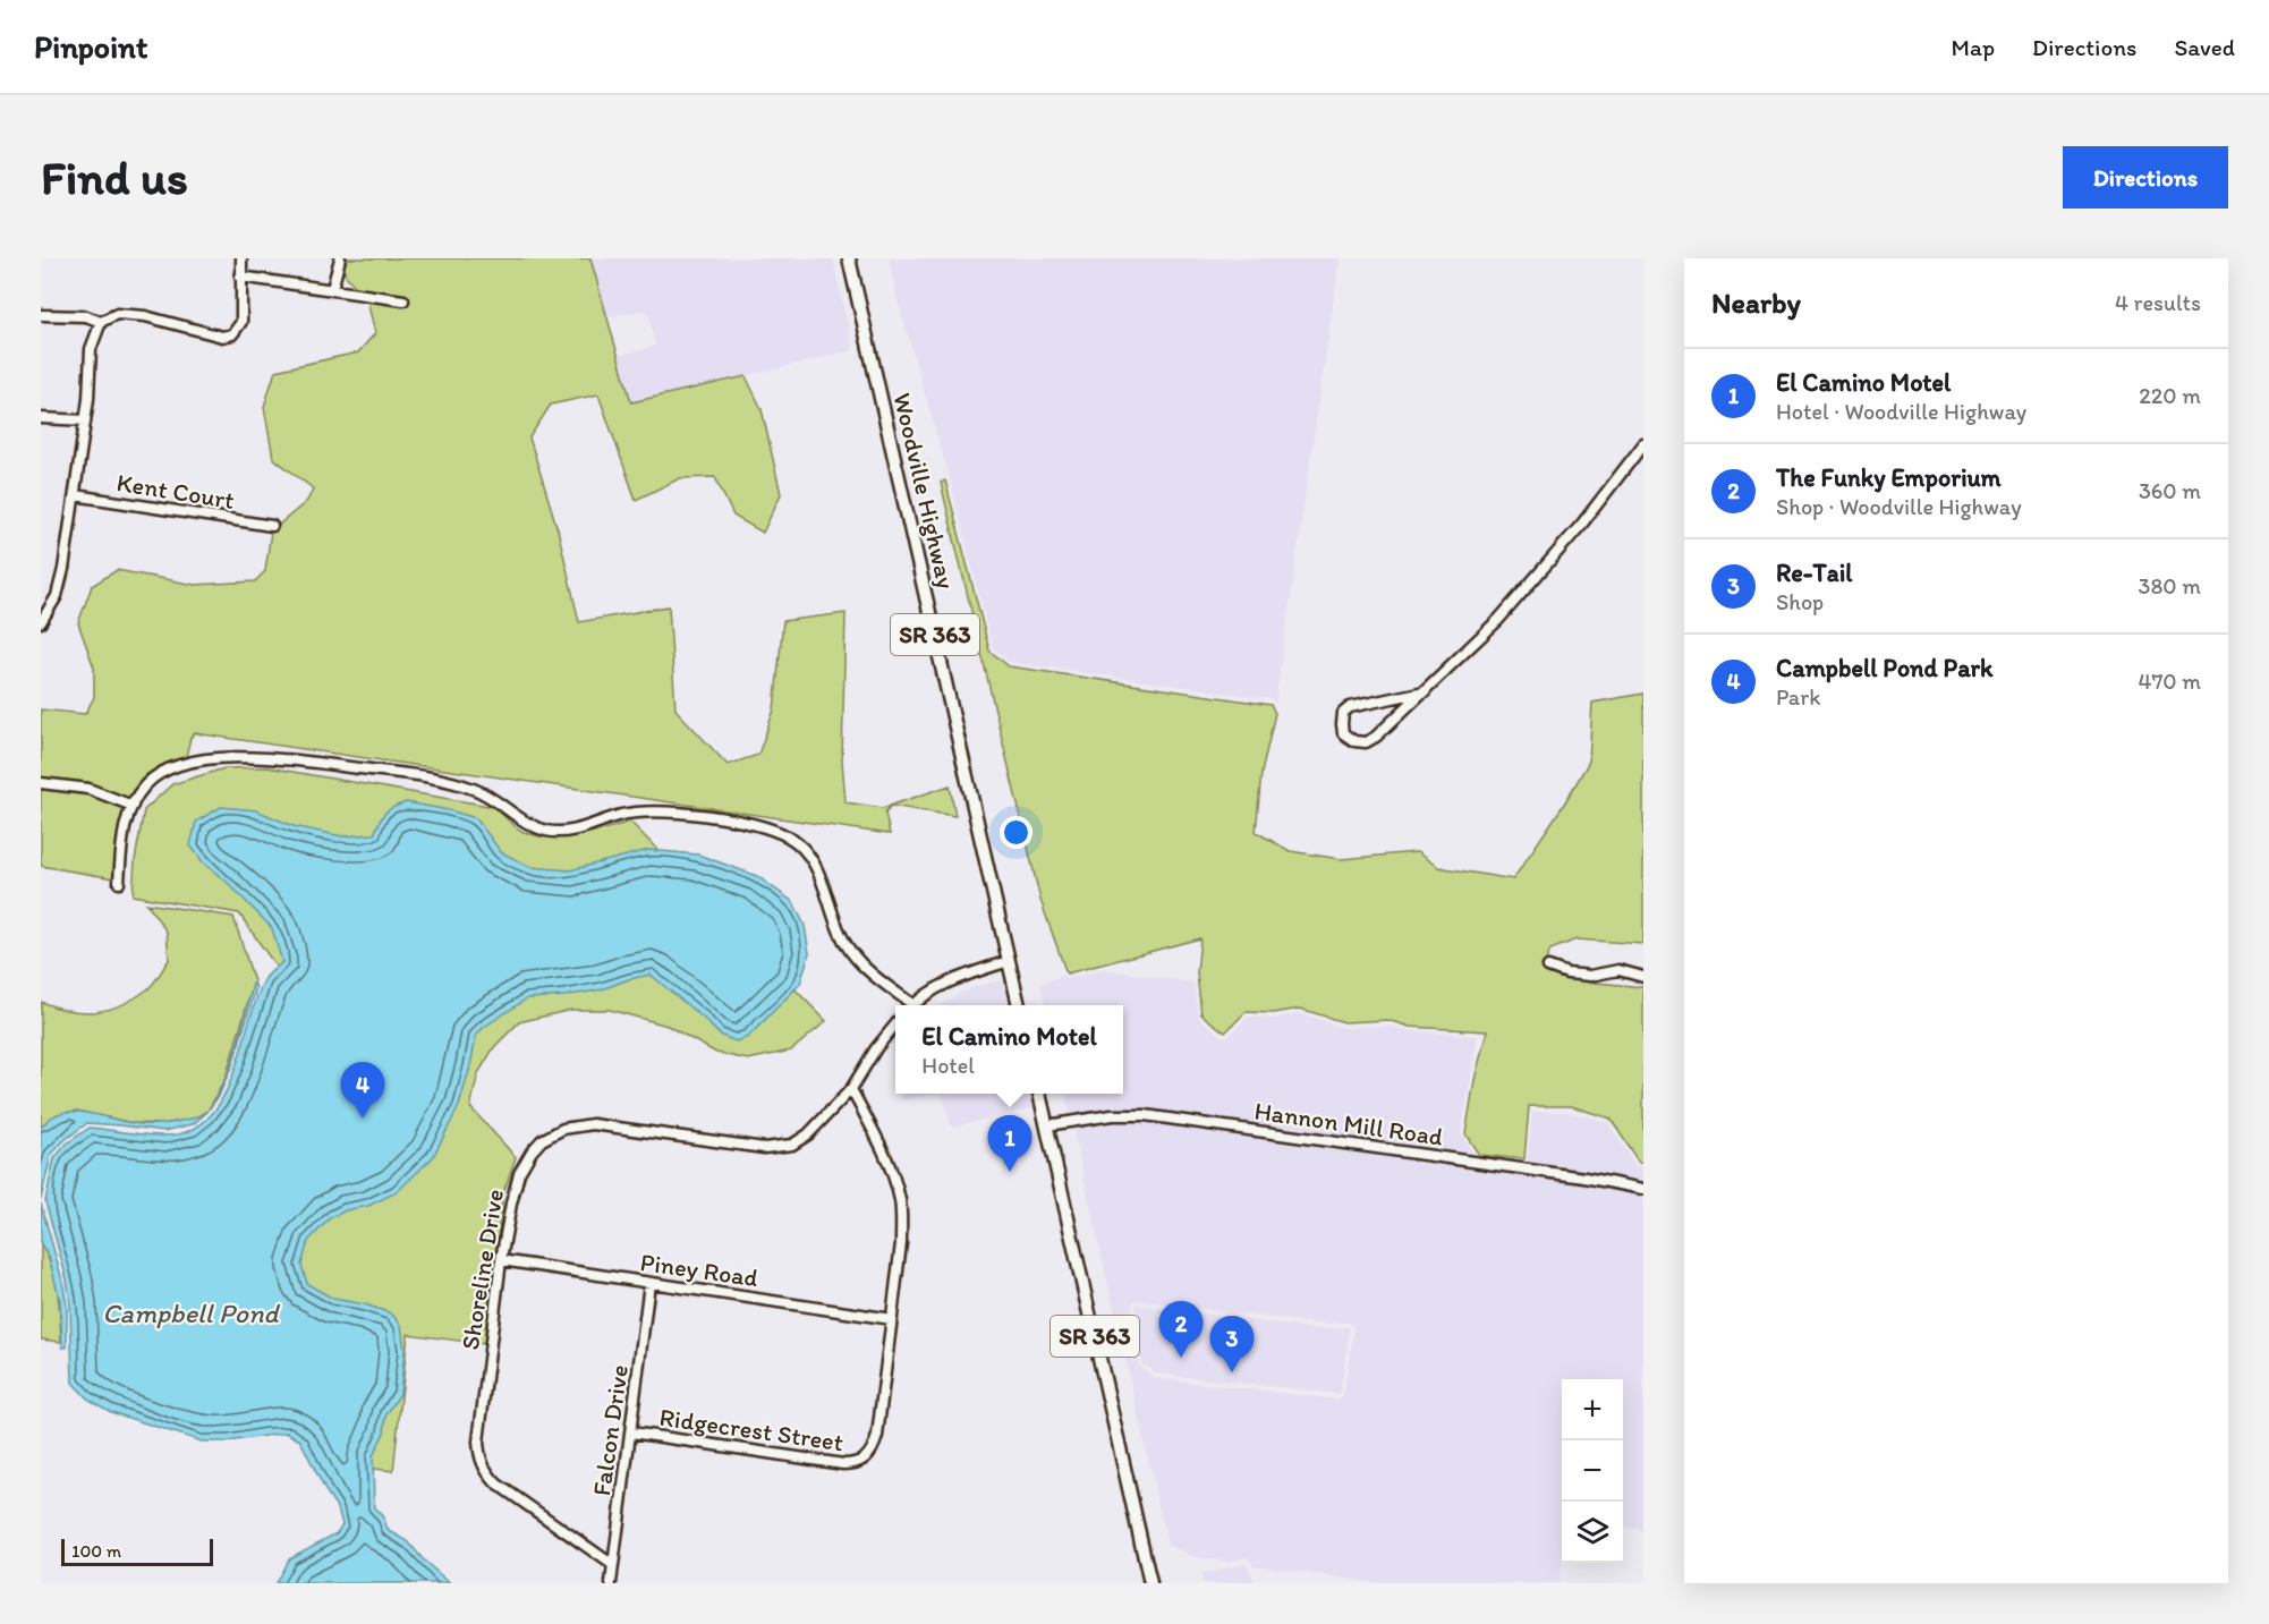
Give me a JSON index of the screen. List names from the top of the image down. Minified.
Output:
{"streets":{"main road":["Woodville Highway","SR 363"],"street":["Kent Court","Hannon Mill Road","Shoreline Drive","Piney Road","Ridgecrest Street","Falcon Drive"]},"crossings":[["SR 363","Hannon Mill Road"],["Shoreline Drive","Piney Road"],["Shoreline Drive","Falcon Drive"],["Piney Road","Ridgecrest Street"],["Piney Road","Falcon Drive"],["Ridgecrest Street","Falcon Drive"]],"water":["Campbell Pond"],"scale_bar":"100 m","page":{"header":"Pinpoint","nav":["Map","Directions","Saved"],"buttons":"Directions","title":"Find us","heading":["Nearby","4 results"],"list":[{"mark":"1","name":"El Camino Motel","note":"Hotel · Woodville Highway","value":"220 m"},{"mark":"2","name":"The Funky Emporium","note":"Shop · Woodville Highway","value":"360 m"},{"mark":"3","name":"Re-Tail","note":"Shop","value":"380 m"},{"mark":"4","name":"Campbell Pond Park","note":"Park","value":"470 m"}],"popup":["El Camino Motel","Hotel"],"pins":["4","1","2","3"],"map_buttons":["+","−"],"scale":"100 m"}}
